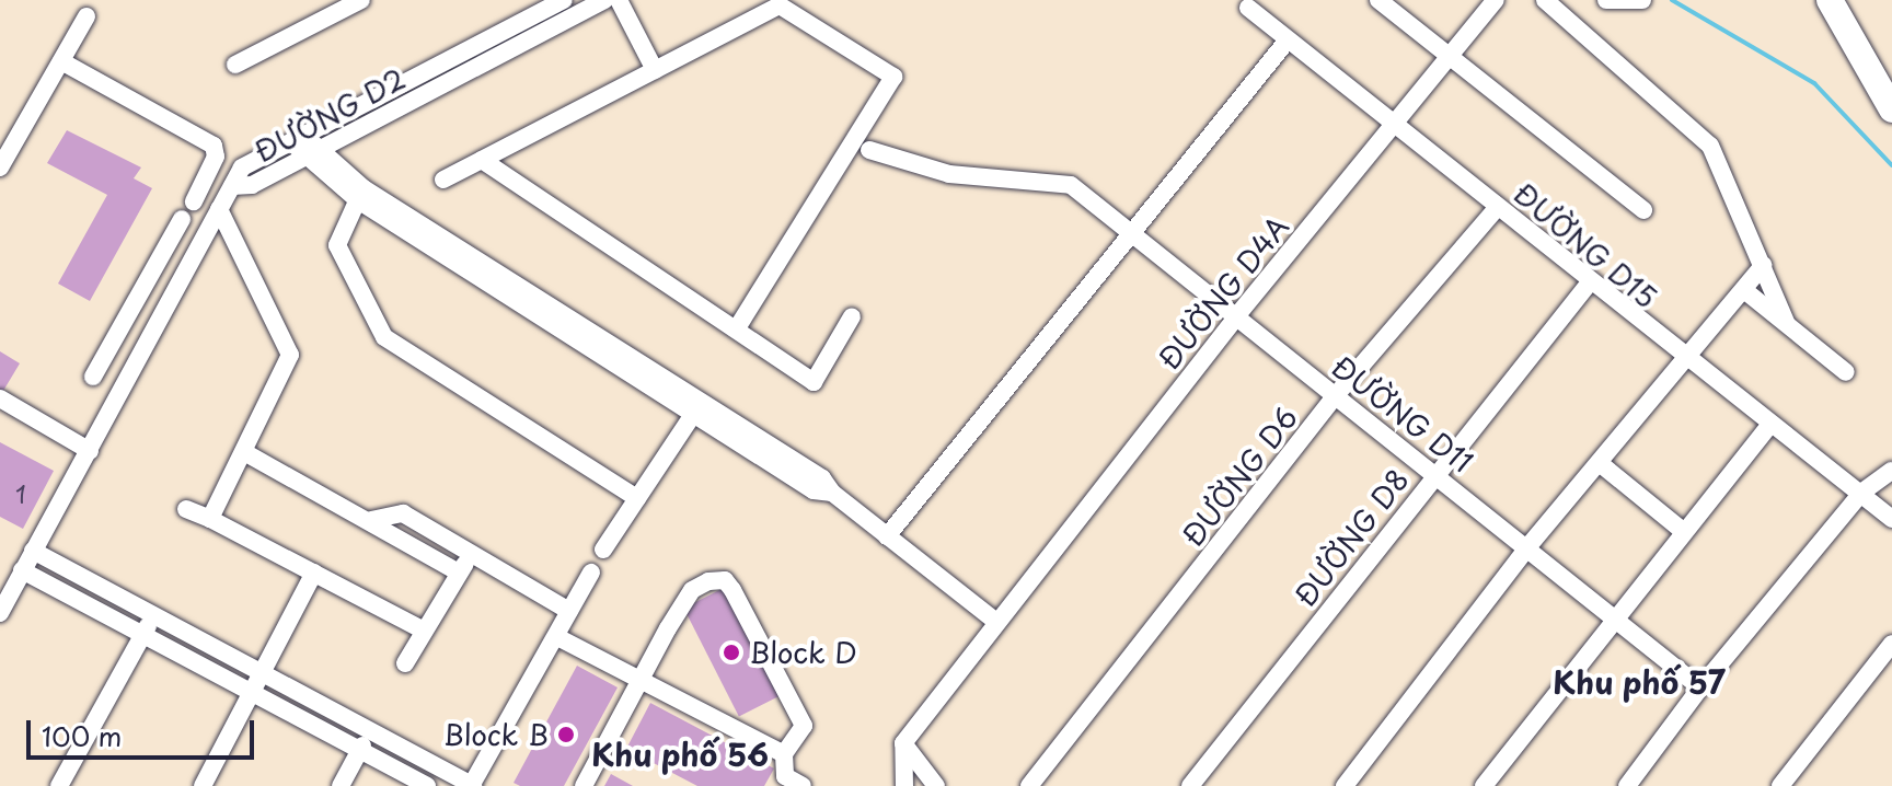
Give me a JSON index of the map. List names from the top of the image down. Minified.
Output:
{"streets":{"street":["ĐƯỜNG D2","ĐƯỜNG D15","ĐƯỜNG D4A","ĐƯỜNG D11","ĐƯỜNG D6","ĐƯỜNG D8"]},"crossings":[["ĐƯỜNG D15","ĐƯỜNG D4A"],["ĐƯỜNG D15","ĐƯỜNG D6"],["ĐƯỜNG D15","ĐƯỜNG D8"],["ĐƯỜNG D4A","ĐƯỜNG D11"],["ĐƯỜNG D11","ĐƯỜNG D6"],["ĐƯỜNG D11","ĐƯỜNG D8"]],"districts":["Khu phố 57","Khu phố 56"],"places":["Block D","Block B"],"house_numbers":["1"],"scale_bar":"100 m"}
